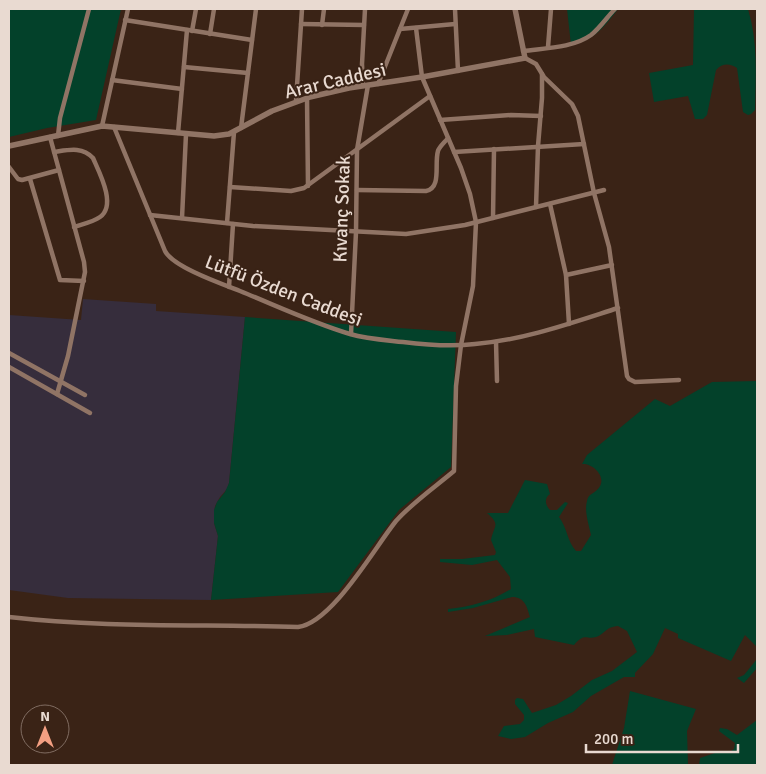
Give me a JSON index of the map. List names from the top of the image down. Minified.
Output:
{"streets":{"street":["Arar Caddesi","Kıvanç Sokak","Lütfü Özden Caddesi"]},"crossings":[["Arar Caddesi","Kıvanç Sokak"],["Arar Caddesi","Lütfü Özden Caddesi"],["Kıvanç Sokak","Lütfü Özden Caddesi"]],"scale_bar":"200 m","north":"top"}
